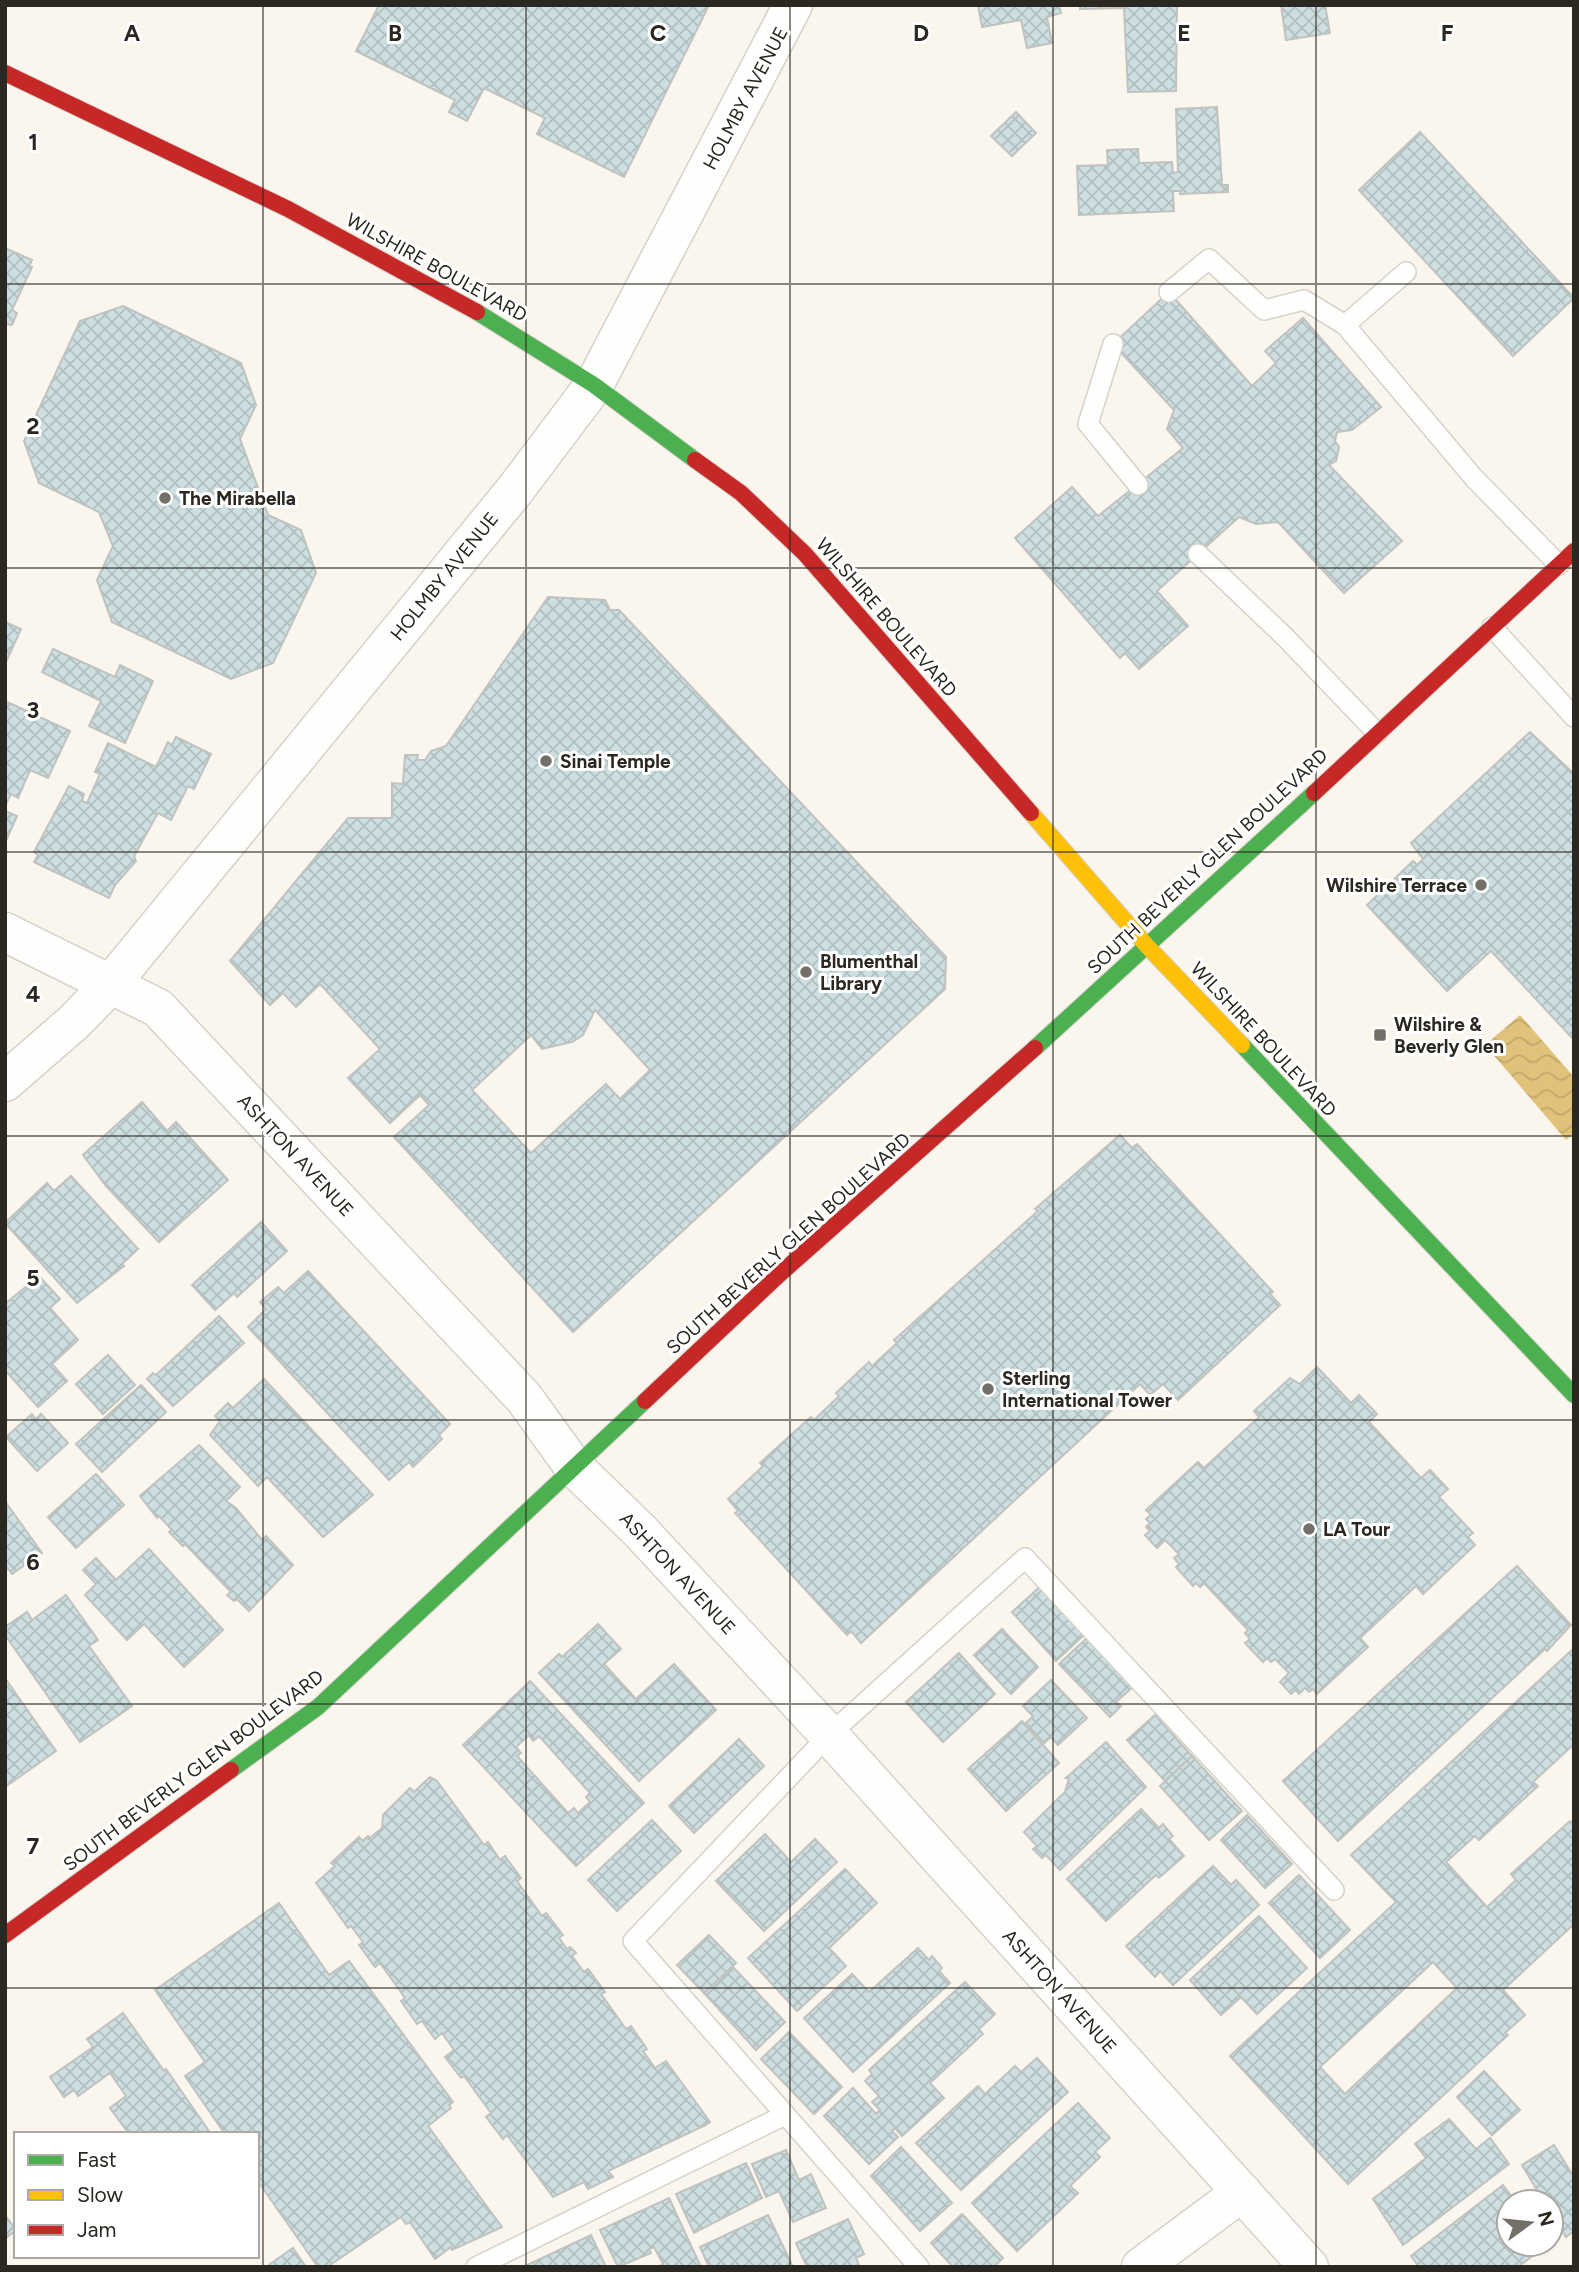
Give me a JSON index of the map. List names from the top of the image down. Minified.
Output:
{"streets":{"main road":["WILSHIRE BOULEVARD","SOUTH BEVERLY GLEN BOULEVARD"],"street":["HOLMBY AVENUE","ASHTON AVENUE"]},"crossings":[["HOLMBY AVENUE","WILSHIRE BOULEVARD"],["HOLMBY AVENUE","ASHTON AVENUE"],["WILSHIRE BOULEVARD","SOUTH BEVERLY GLEN BOULEVARD"],["SOUTH BEVERLY GLEN BOULEVARD","ASHTON AVENUE"]],"places":{"other":["The Mirabella","Sinai Temple","Wilshire Terrace","Blumenthal Library","Sterling International Tower","LA Tour"],"transit":["Wilshire & Beverly Glen"]},"legend":["Fast","Slow","Jam"],"north":"right","grid":{"columns":["A","B","C","D","E","F"],"rows":["1","2","3","4","5","6","7"]}}
